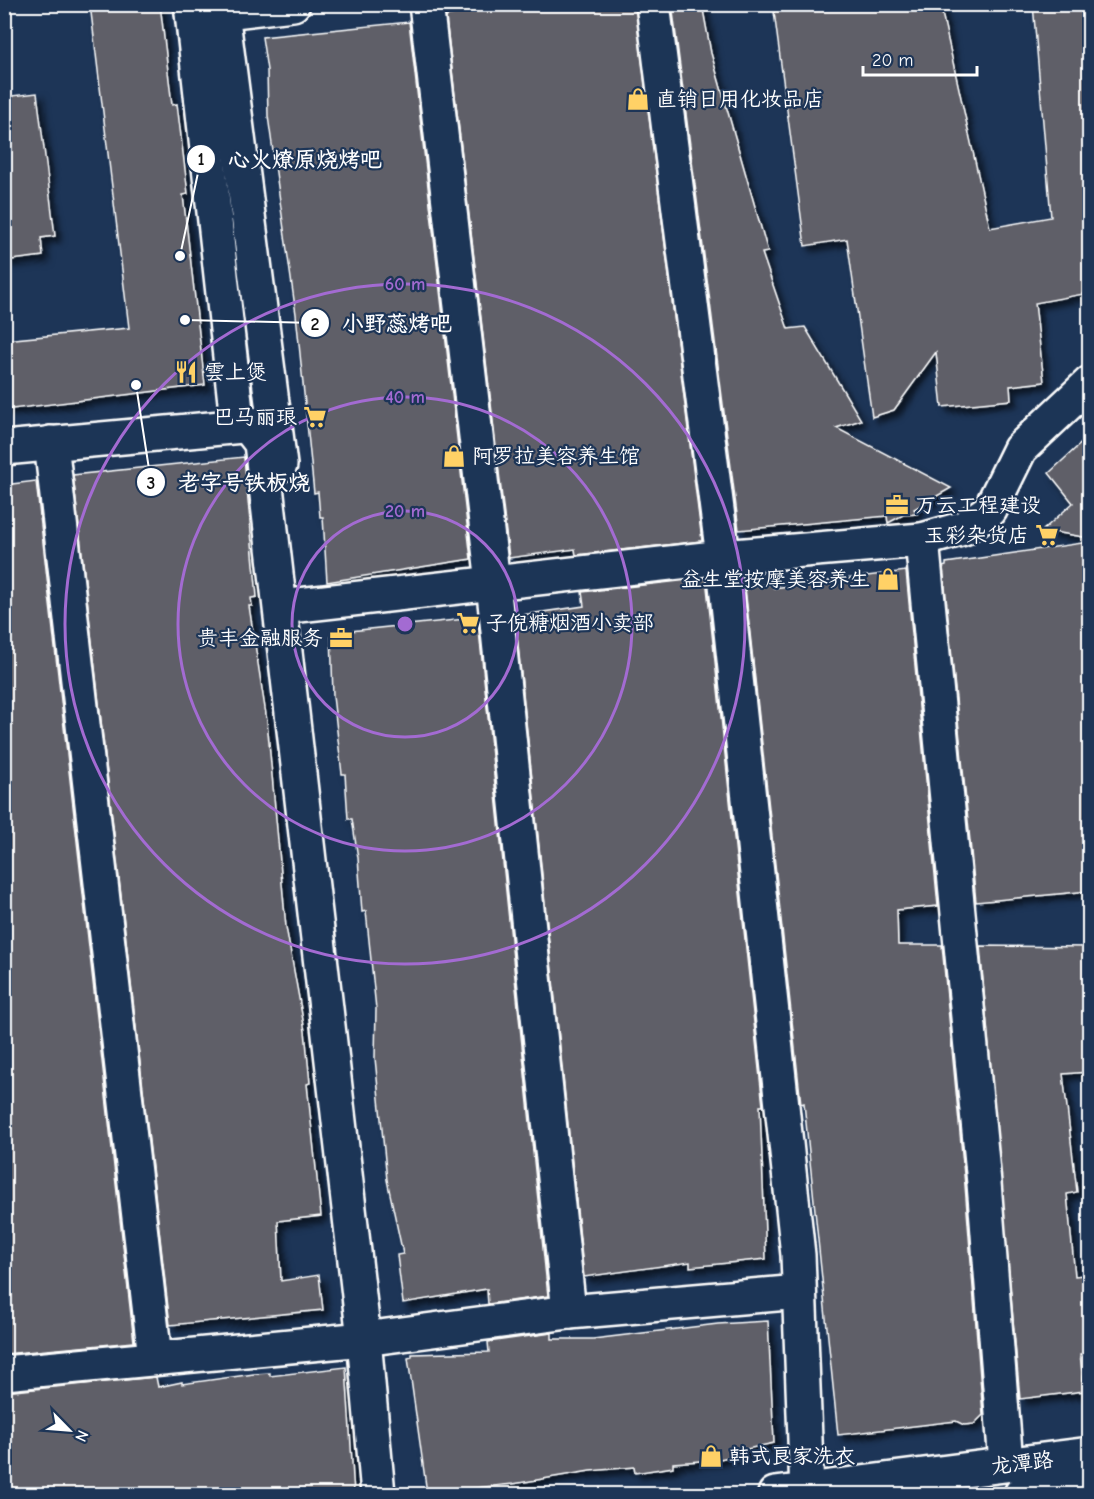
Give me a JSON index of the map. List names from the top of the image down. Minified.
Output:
{"streets":{"street":["龙潭路"]},"places":{"shop":["直销日用化妆品店","阿罗拉美容养生馆","益生堂按摩美容养生","韩式良家洗衣"],"other":["心火燎原烧烤吧","小野蕊烤吧","老字号铁板烧"],"restaurant":["雲上煲"],"supermarket":["巴马丽琅","玉彩杂货店","子倪糖烟酒小卖部"],"office":["万云工程建设","贵丰金融服务"]},"scale_bar":"20 m","north":"bottom right","rings":["60 m","40 m","20 m"]}
